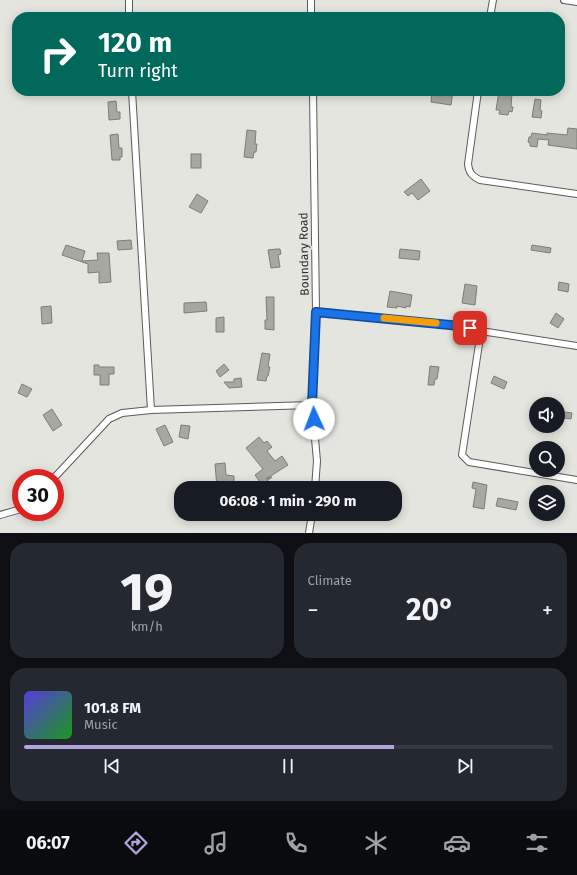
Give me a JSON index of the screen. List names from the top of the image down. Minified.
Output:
{"streets":{"street":["Boundary Road"]},"page":{"turn":["120 m","Turn right"],"limit":"30","trip":"06:08 · 1 min · 290 m","tile":[["19","km/h"],"Climate"],"heat":["−","20°","+"],"song":["101.8 FM","Music"],"tabs":"06:07"}}
